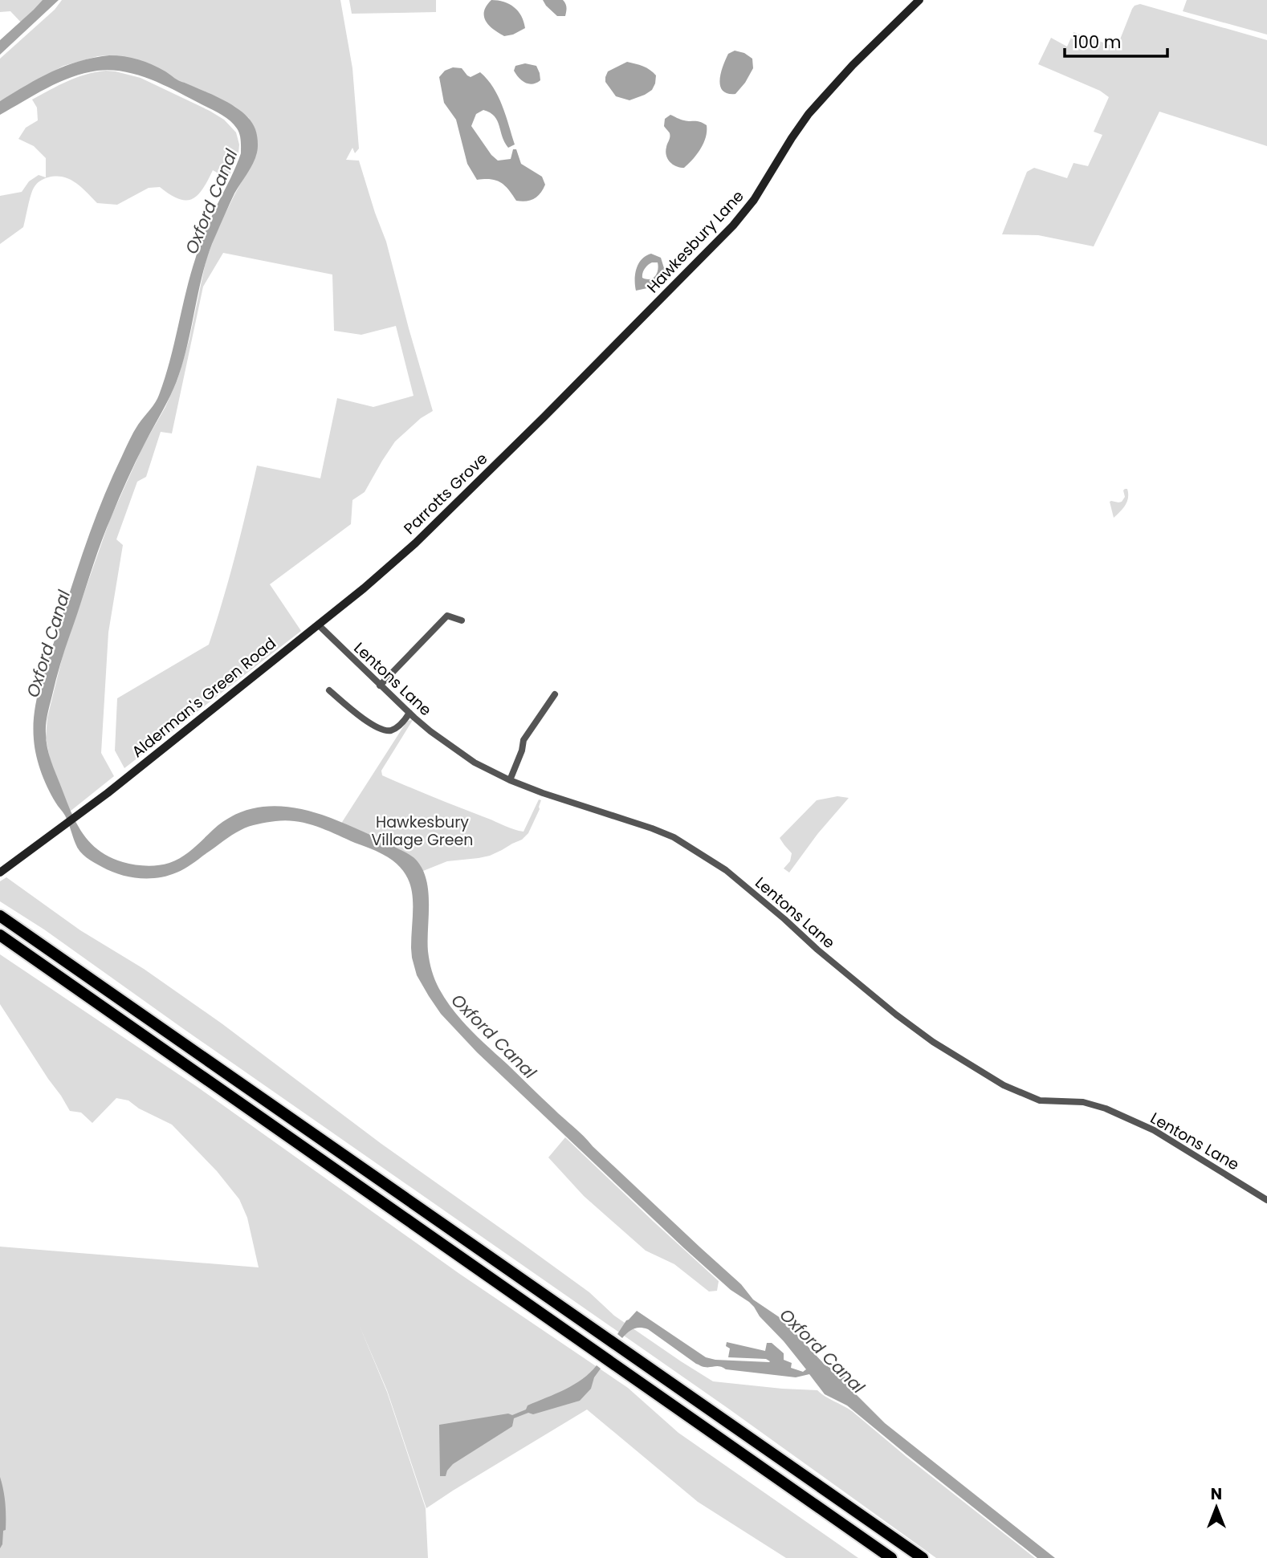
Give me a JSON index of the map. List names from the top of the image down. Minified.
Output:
{"streets":{"main road":["Hawkesbury Lane","Parrotts Grove","Alderman's Green Road"],"street":["Lentons Lane"]},"crossings":[["Hawkesbury Lane","Parrotts Grove"],["Parrotts Grove","Lentons Lane"],["Parrotts Grove","Alderman's Green Road"],["Lentons Lane","Alderman's Green Road"]],"water":["Oxford Canal"],"parks":["Hawkesbury Village Green"],"scale_bar":"100 m","north":"top"}
